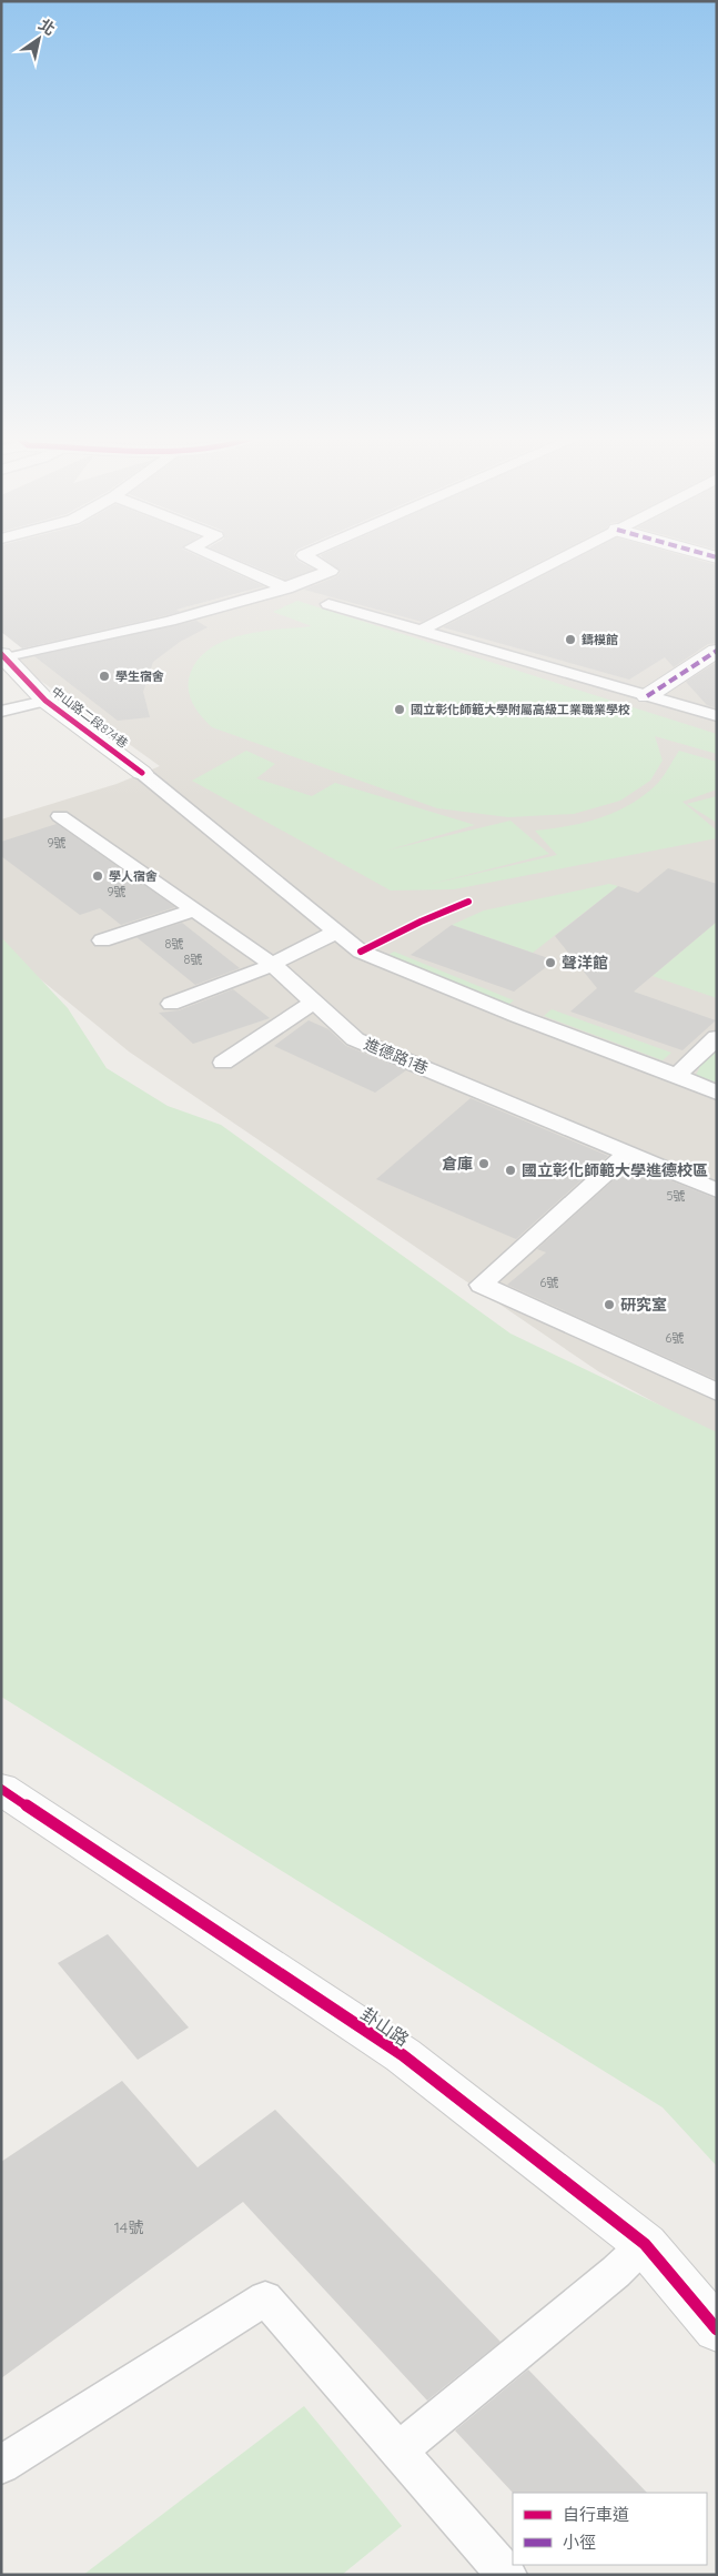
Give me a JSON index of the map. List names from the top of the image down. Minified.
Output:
{"streets":{"street":["中山路二段874巷","卦山路"],"lane":["進德路1巷"]},"places":["鑄模館","學生宿舍","國立彰化師範大學附屬高級工業職業學校","學人宿舍","聲洋館","倉庫","國立彰化師範大學進德校區","研究室"],"house_numbers":["9號","9號","8號","8號","5號","6號","6號","14號"],"legend":["自行車道","小徑"],"north":"top right"}
